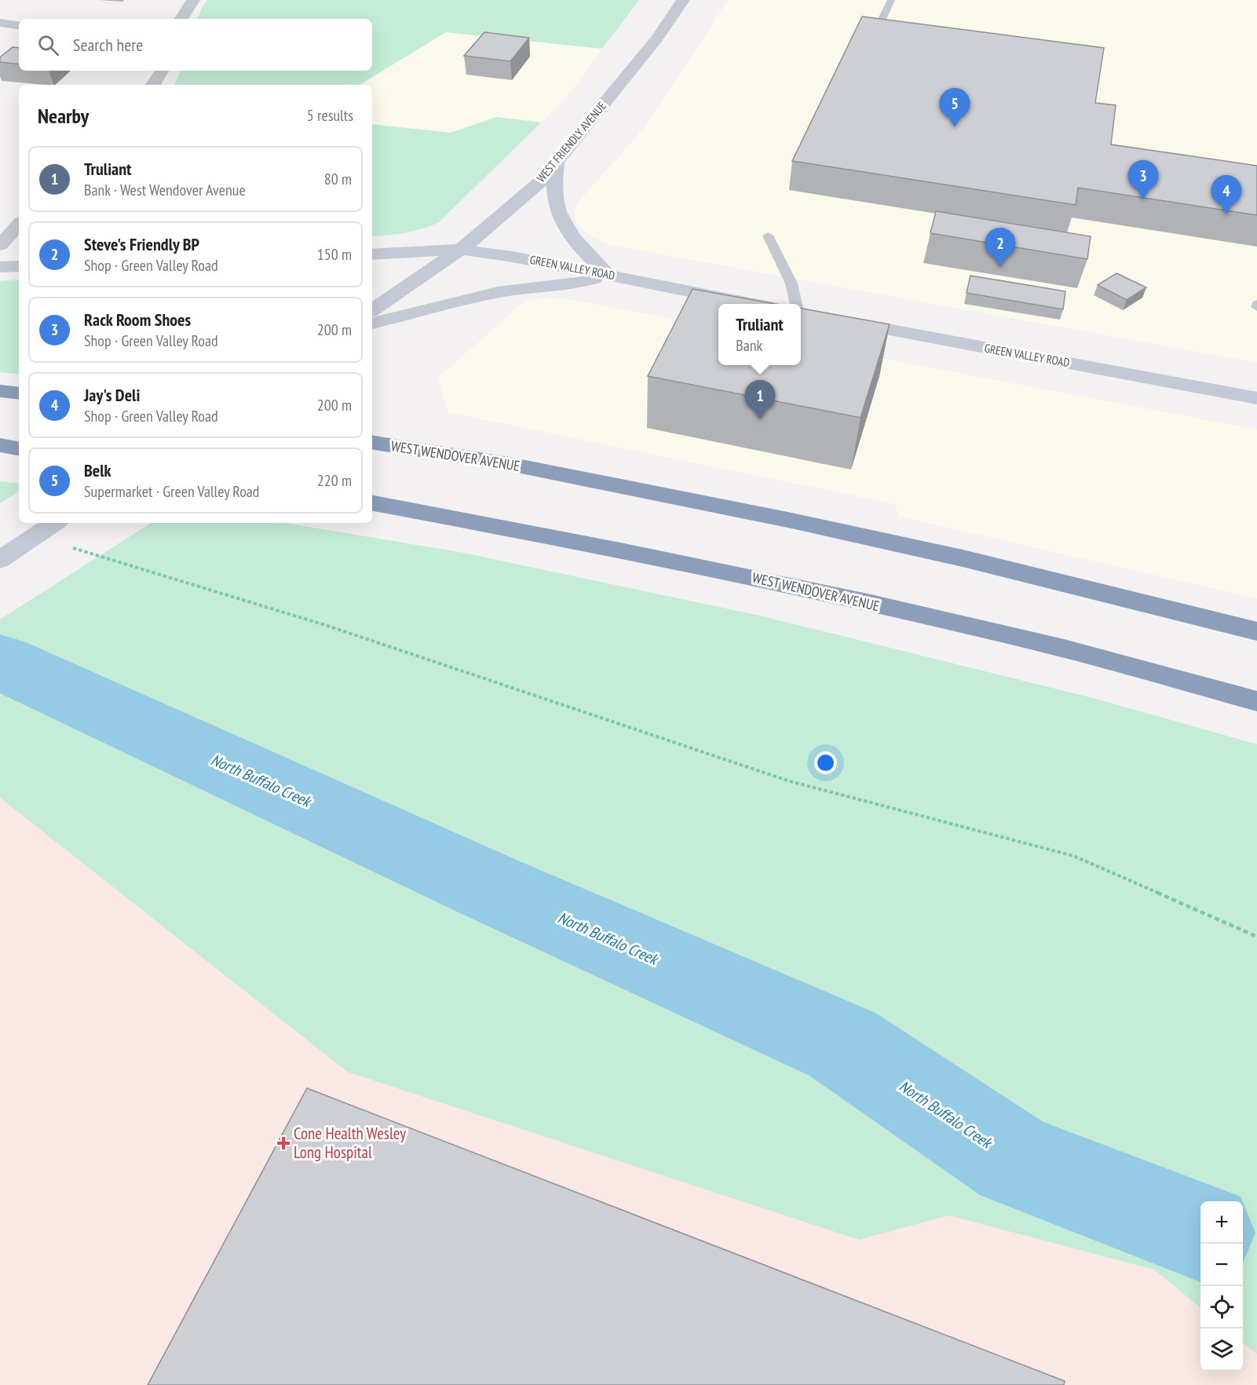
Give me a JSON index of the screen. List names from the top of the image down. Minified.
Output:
{"streets":{"highway":["WEST WENDOVER AVENUE"],"main road":["WEST FRIENDLY AVENUE","GREEN VALLEY ROAD"]},"crossings":[["WEST FRIENDLY AVENUE","GREEN VALLEY ROAD"]],"water":["North Buffalo Creek"],"places":{"health":["Cone Health Wesley Long Hospital"]},"page":{"search":"Search here","heading":["Nearby","5 results"],"pins":["5","3","4","2","1"],"list":[{"mark":"1","name":"Truliant","note":"Bank · West Wendover Avenue","value":"80 m"},{"mark":"2","name":"Steve's Friendly BP","note":"Shop · Green Valley Road","value":"150 m"},{"mark":"3","name":"Rack Room Shoes","note":"Shop · Green Valley Road","value":"200 m"},{"mark":"4","name":"Jay's Deli","note":"Shop · Green Valley Road","value":"200 m"},{"mark":"5","name":"Belk","note":"Supermarket · Green Valley Road","value":"220 m"}],"popup":["Truliant","Bank"],"map_buttons":["+","−"]}}
